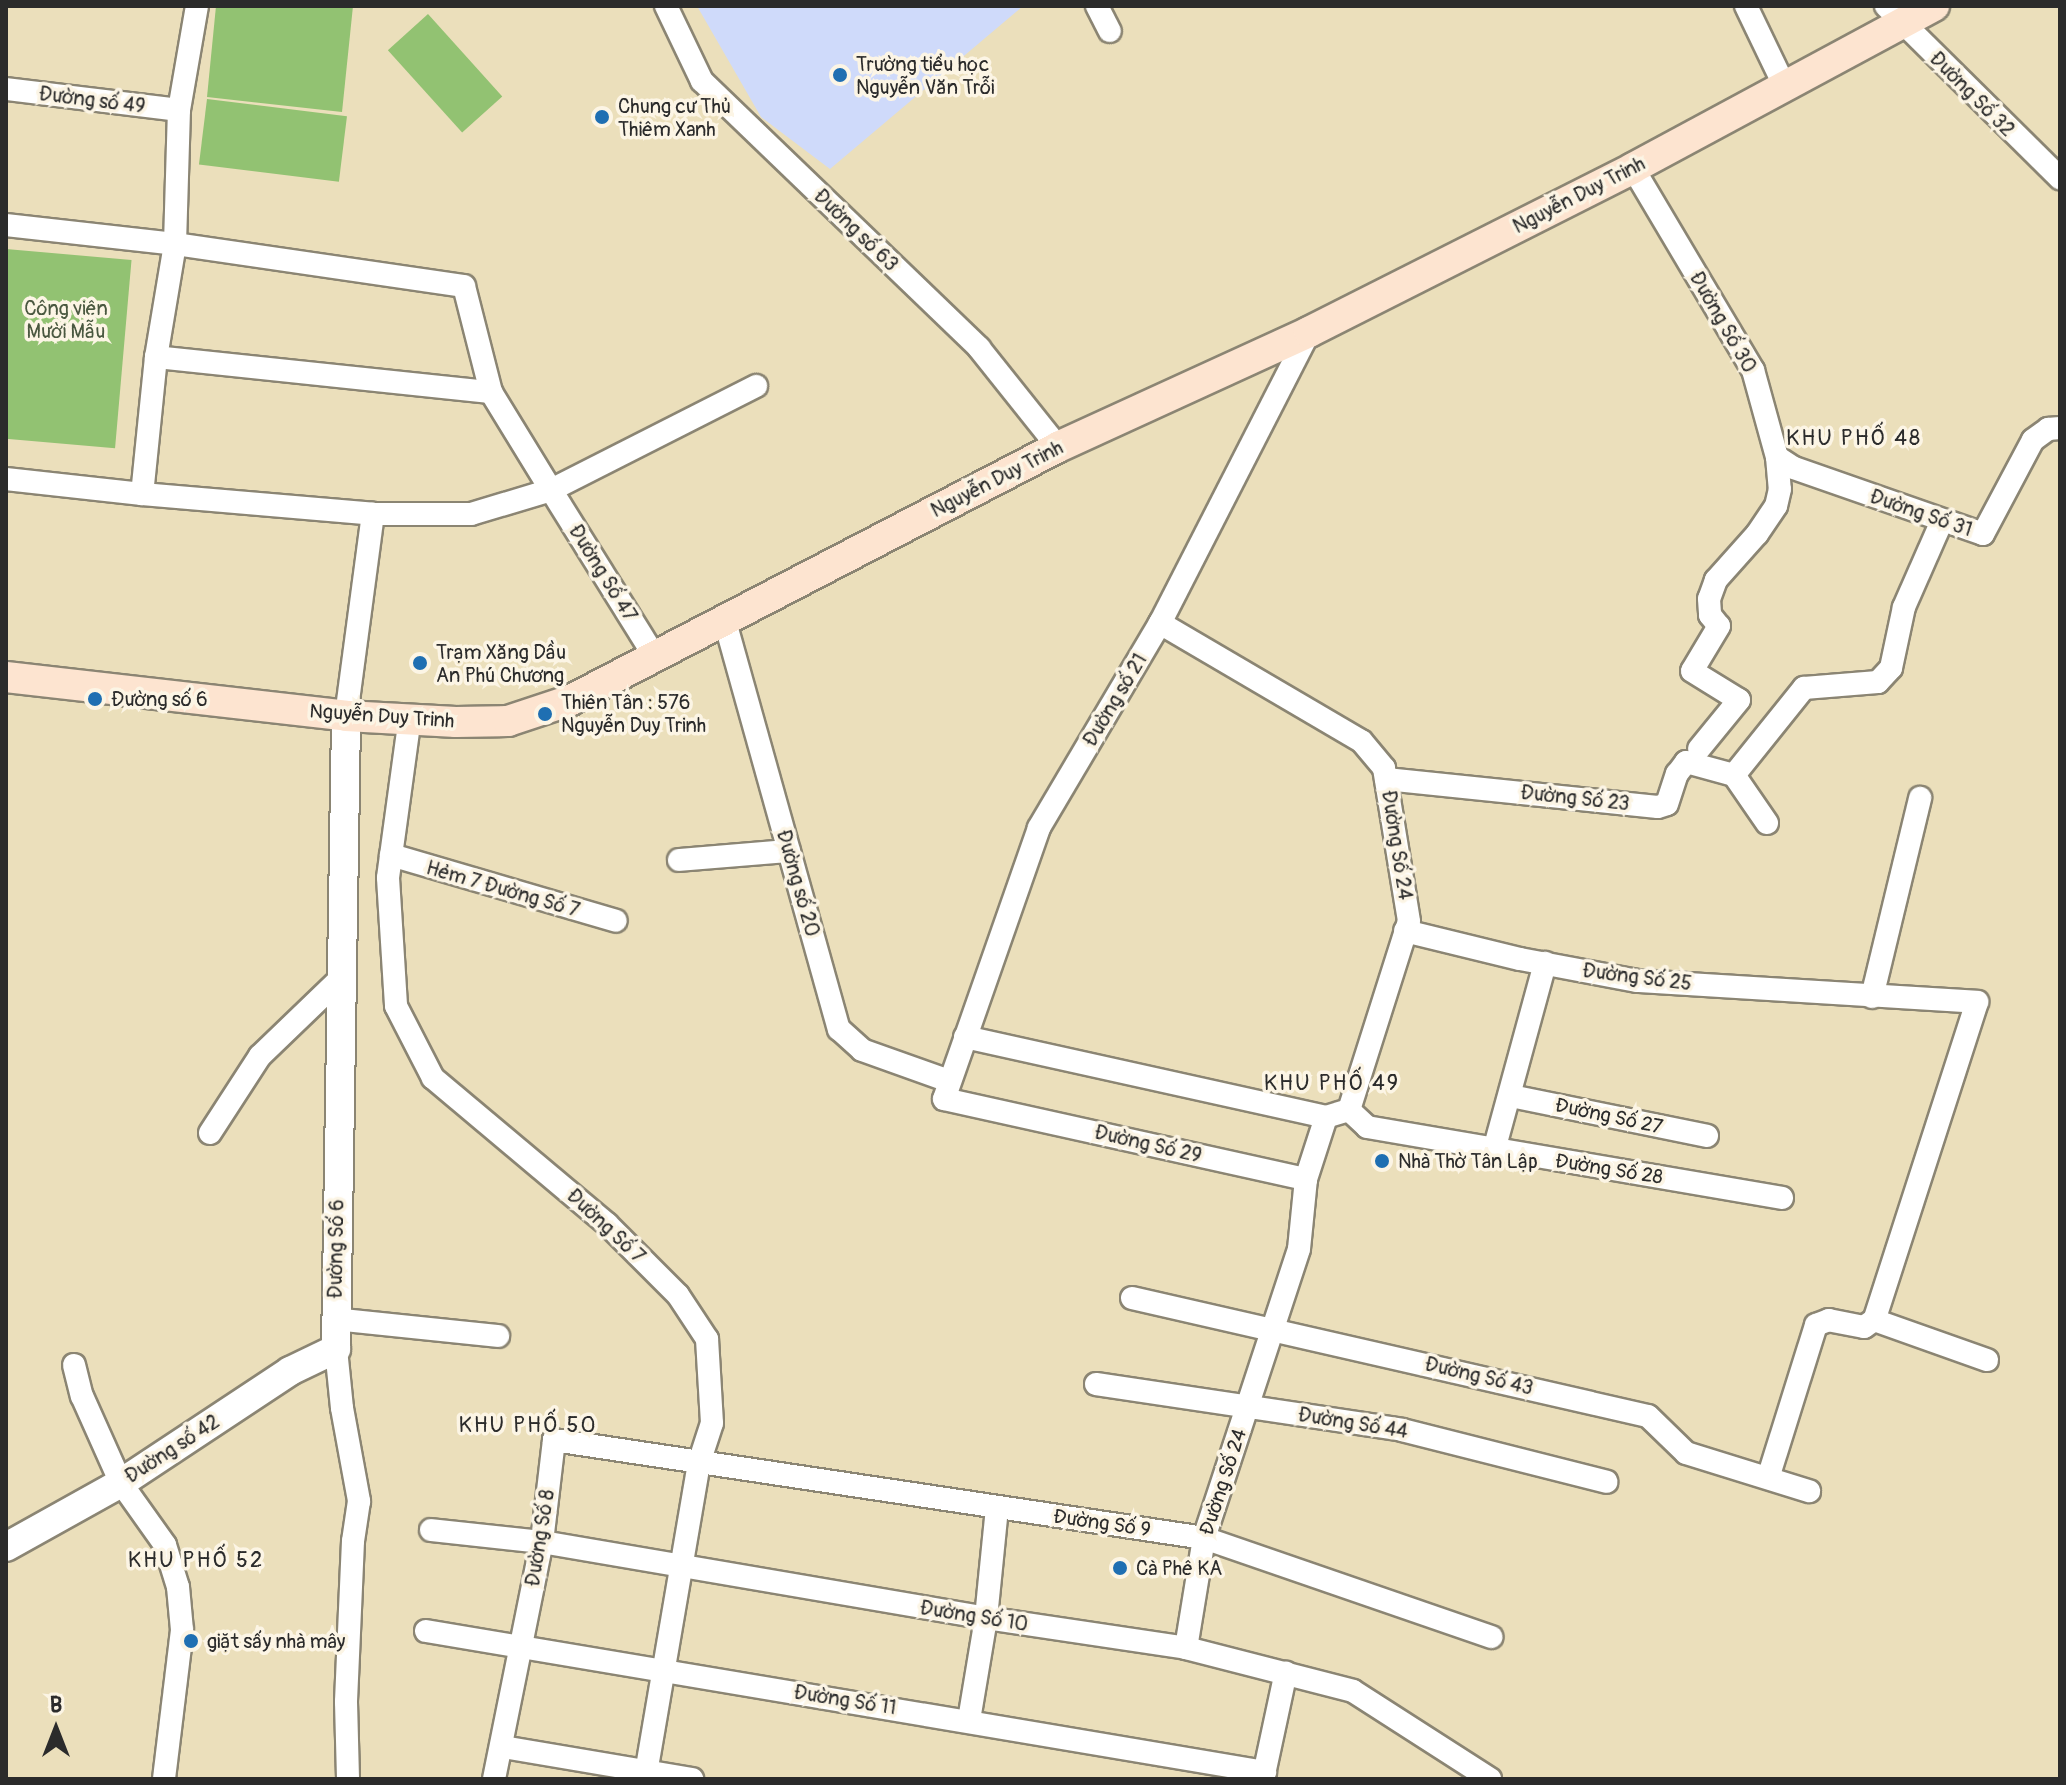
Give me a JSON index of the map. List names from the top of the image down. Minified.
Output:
{"streets":{"main road":["Nguyễn Duy Trinh"],"street":["Đường Số 32","Đường số 49","Đường số 63","Đường Số 30","Đường Số 31","Đường Số 47","Đường số 21","Đường Số 23","Đường Số 24","Đường số 20","Hẻm 7 Đường Số 7","Đường Số 25","Đường Số 27","Đường Số 29","Đường Số 28","Đường Số 7","Đường Số 6","Đường Số 43","Đường Số 44","Đường số 42","Đường Số 9","Đường Số 8","Đường Số 10","Đường Số 11"]},"crossings":[["Đường Số 32","Nguyễn Duy Trinh"],["Nguyễn Duy Trinh","Đường số 63"],["Nguyễn Duy Trinh","Đường Số 30"],["Nguyễn Duy Trinh","Đường Số 47"],["Nguyễn Duy Trinh","Đường số 21"],["Nguyễn Duy Trinh","Đường số 20"],["Nguyễn Duy Trinh","Đường Số 7"],["Nguyễn Duy Trinh","Đường Số 6"],["Đường Số 30","Đường Số 31"],["Đường số 21","Đường Số 24"],["Đường số 21","Đường số 20"],["Đường số 21","Đường Số 29"],["Đường Số 23","Đường Số 24"],["Đường Số 24","Đường Số 25"],["Đường Số 24","Đường Số 29"],["Đường Số 24","Đường Số 28"],["Đường Số 24","Đường Số 43"],["Đường Số 24","Đường Số 44"],["Đường Số 24","Đường Số 9"],["Đường Số 24","Đường Số 10"],["Đường số 20","Đường Số 29"],["Hẻm 7 Đường Số 7","Đường Số 7"],["Đường Số 7","Đường Số 9"],["Đường Số 7","Đường Số 8"],["Đường Số 7","Đường Số 10"],["Đường Số 7","Đường Số 11"],["Đường Số 6","Đường số 42"],["Đường Số 9","Đường Số 8"],["Đường Số 8","Đường Số 10"],["Đường Số 8","Đường Số 11"]],"districts":["KHU PHỐ 48","KHU PHỐ 49","KHU PHỐ 50","KHU PHỐ 52"],"parks":["Công viên Mười Mẫu"],"places":["Trường tiểu học Nguyễn Văn Trỗi","Chung cư Thủ Thiêm Xanh","Trạm Xăng Dầu An Phú Chương","Đường số 6","Thiên Tân : 576 Nguyễn Duy Trinh","Nhà Thờ Tân Lập","Cà Phê KA","giặt sấy nhà mây"],"north":"top"}
